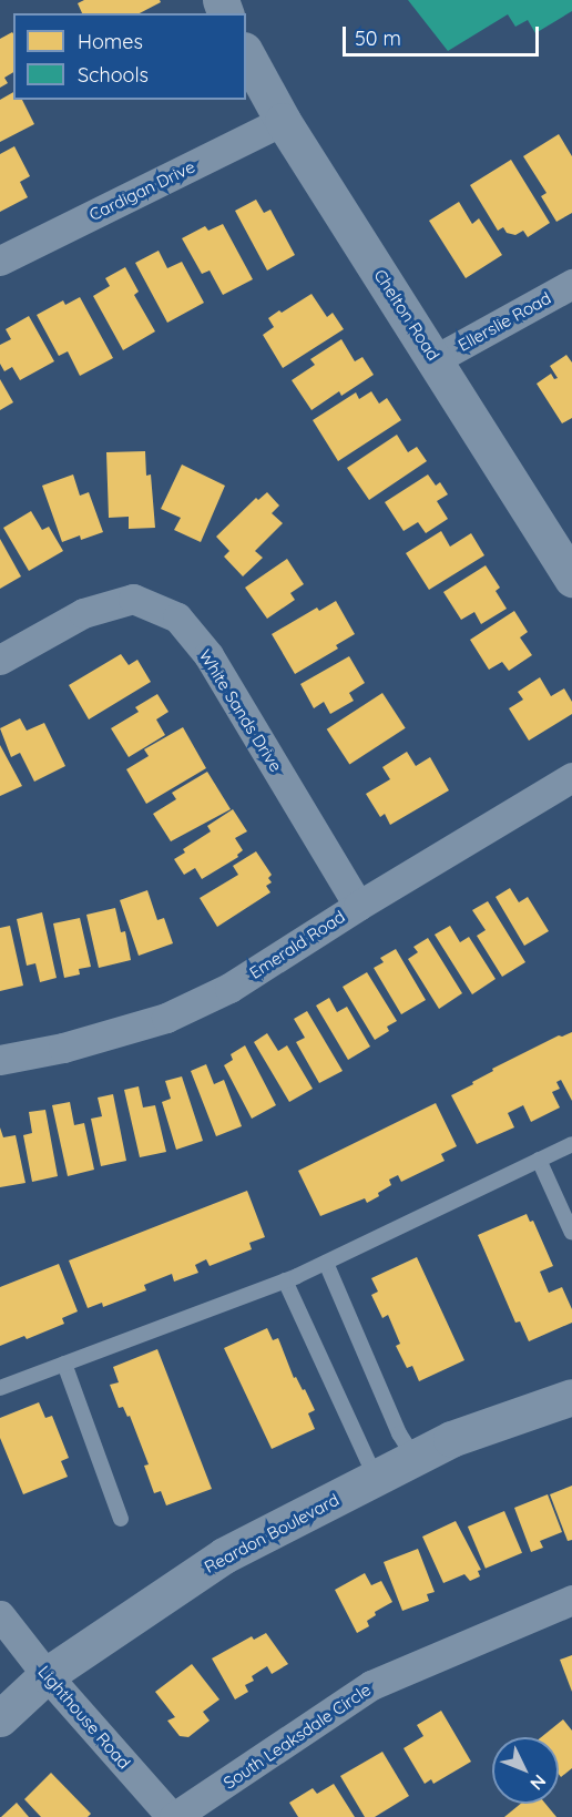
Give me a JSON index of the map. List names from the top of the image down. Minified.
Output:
{"streets":{"street":["Cardigan Drive","Chelton Road","Ellerslie Road","White Sands Drive","Emerald Road","Reardon Boulevard","Lighthouse Road","South Leaksdale Circle"]},"crossings":[["Cardigan Drive","Chelton Road"],["Chelton Road","Ellerslie Road"],["White Sands Drive","Emerald Road"],["Reardon Boulevard","Lighthouse Road"],["Lighthouse Road","South Leaksdale Circle"]],"legend":["Homes","Schools"],"scale_bar":"50 m","north":"bottom right"}
